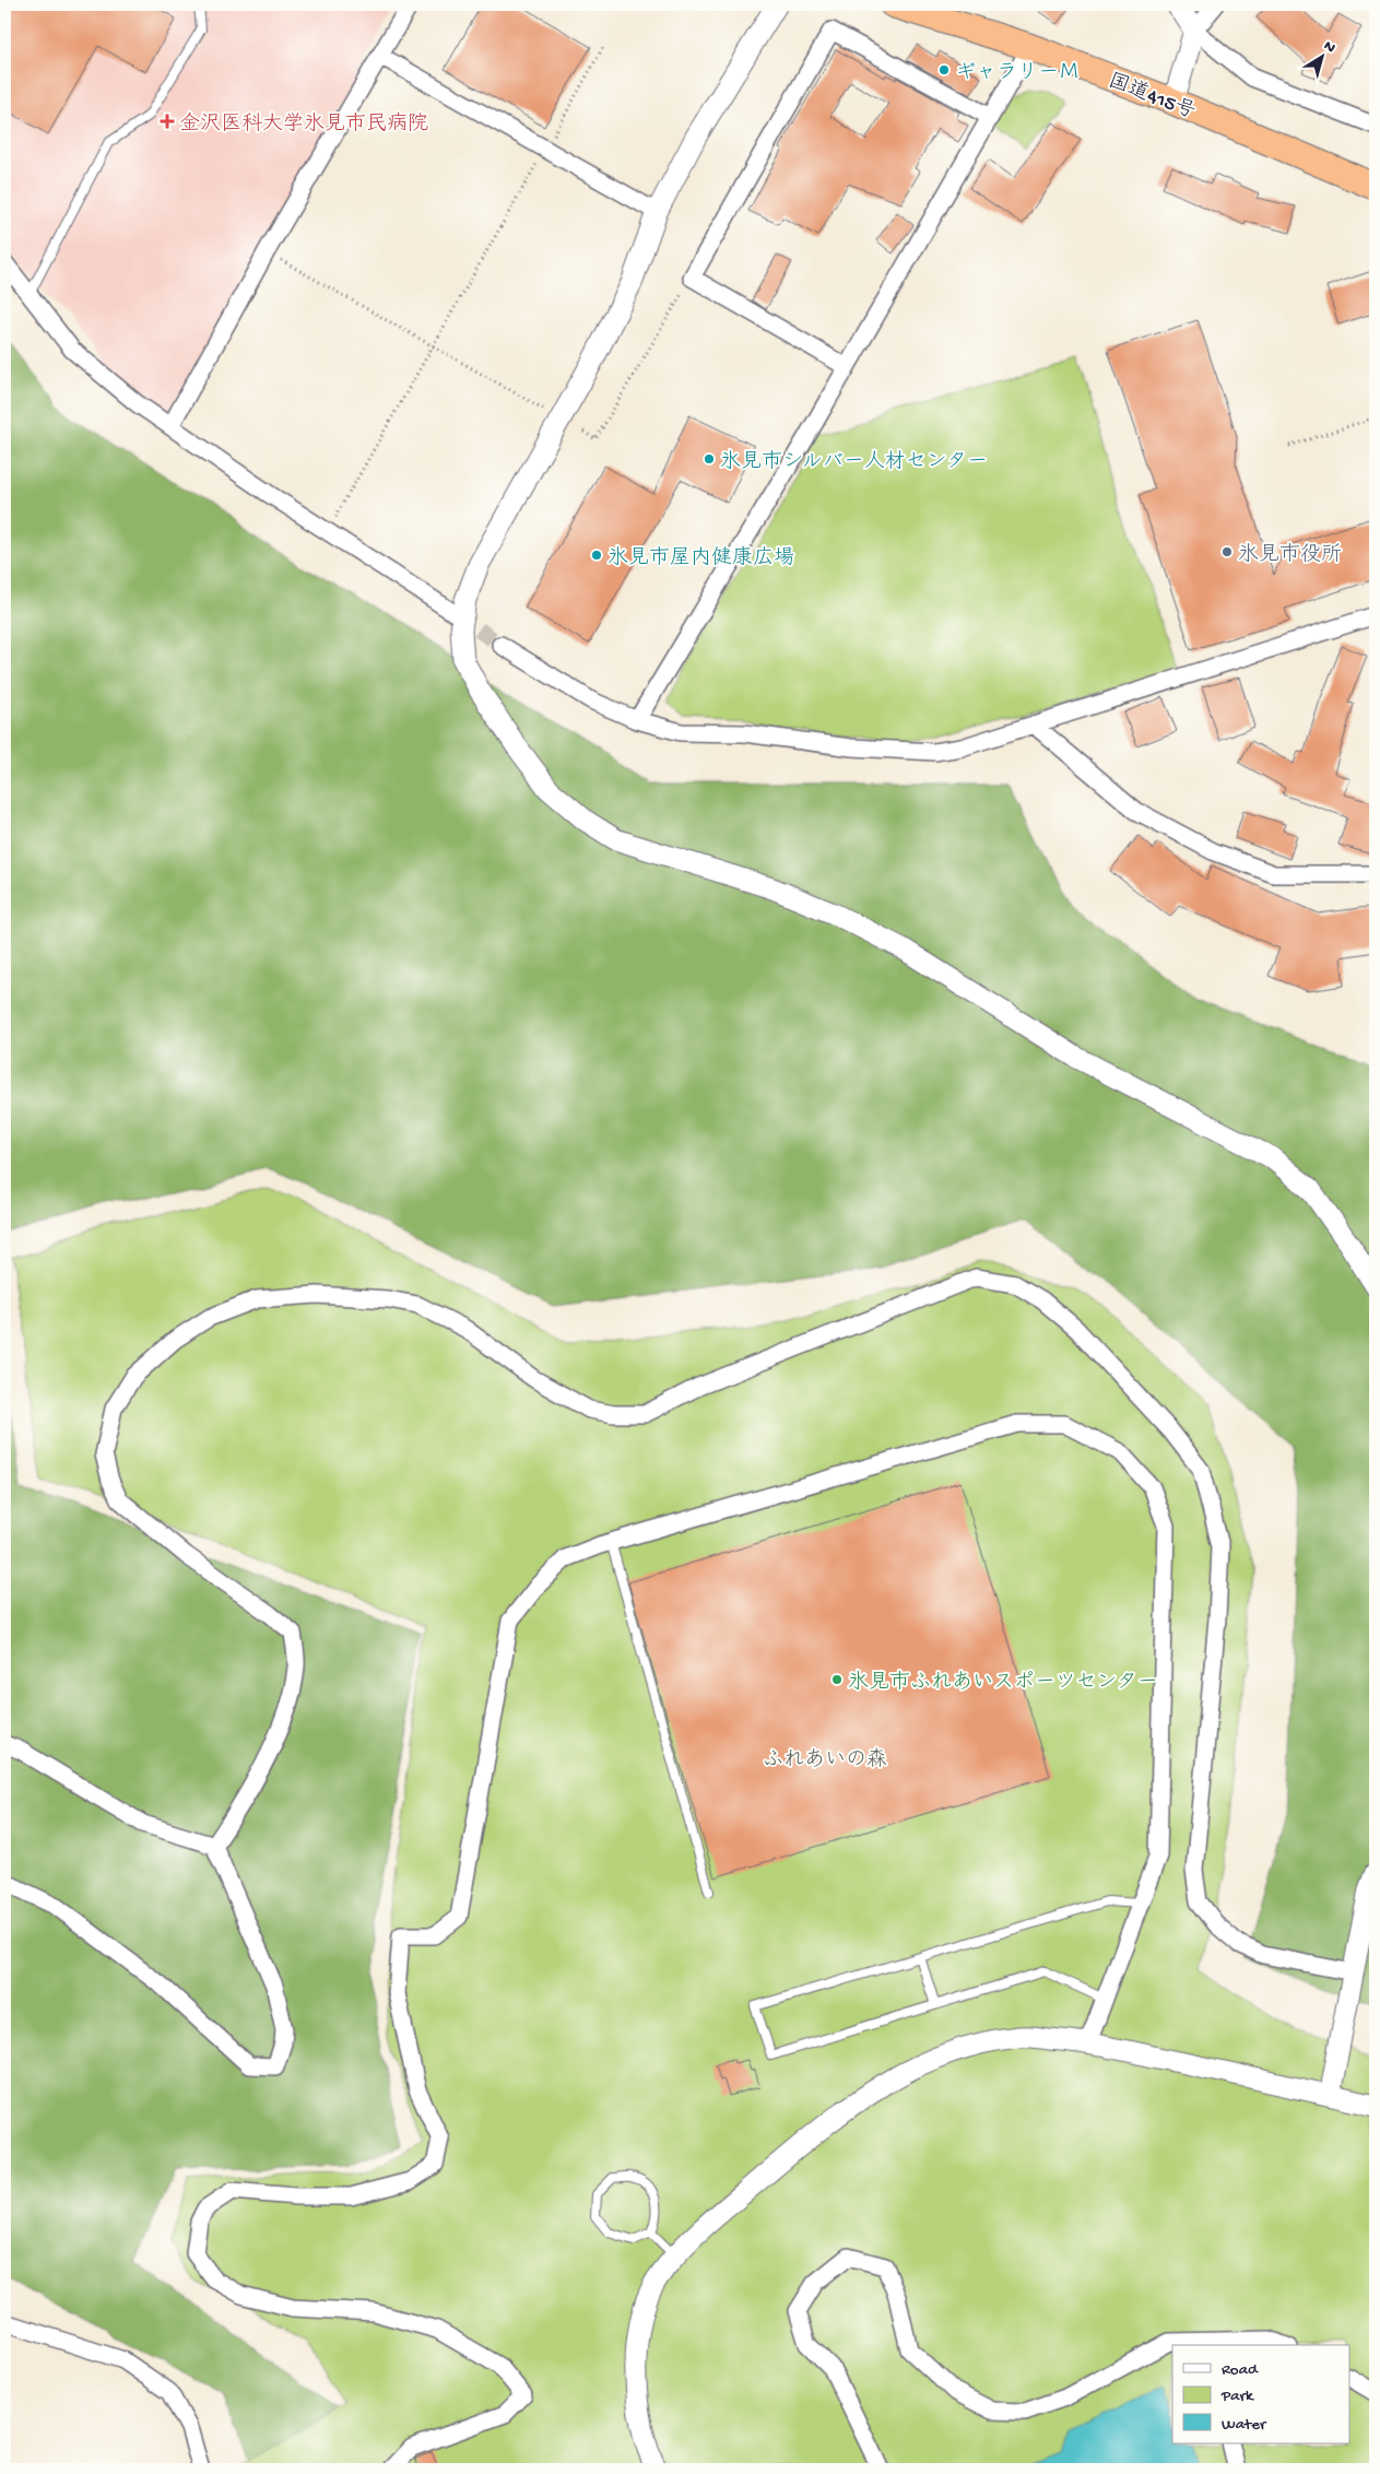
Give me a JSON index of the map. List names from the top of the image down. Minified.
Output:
{"streets":{"highway":["国道415号"]},"parks":["ふれあいの森"],"places":{"other":["ギャラリーＭ","氷見市シルバー人材センター","氷見市役所","氷見市屋内健康広場","氷見市ふれあいスポーツセンター"],"health":["金沢医科大学氷見市民病院"]},"legend":["Road","Park","Water"],"north":"top right"}
